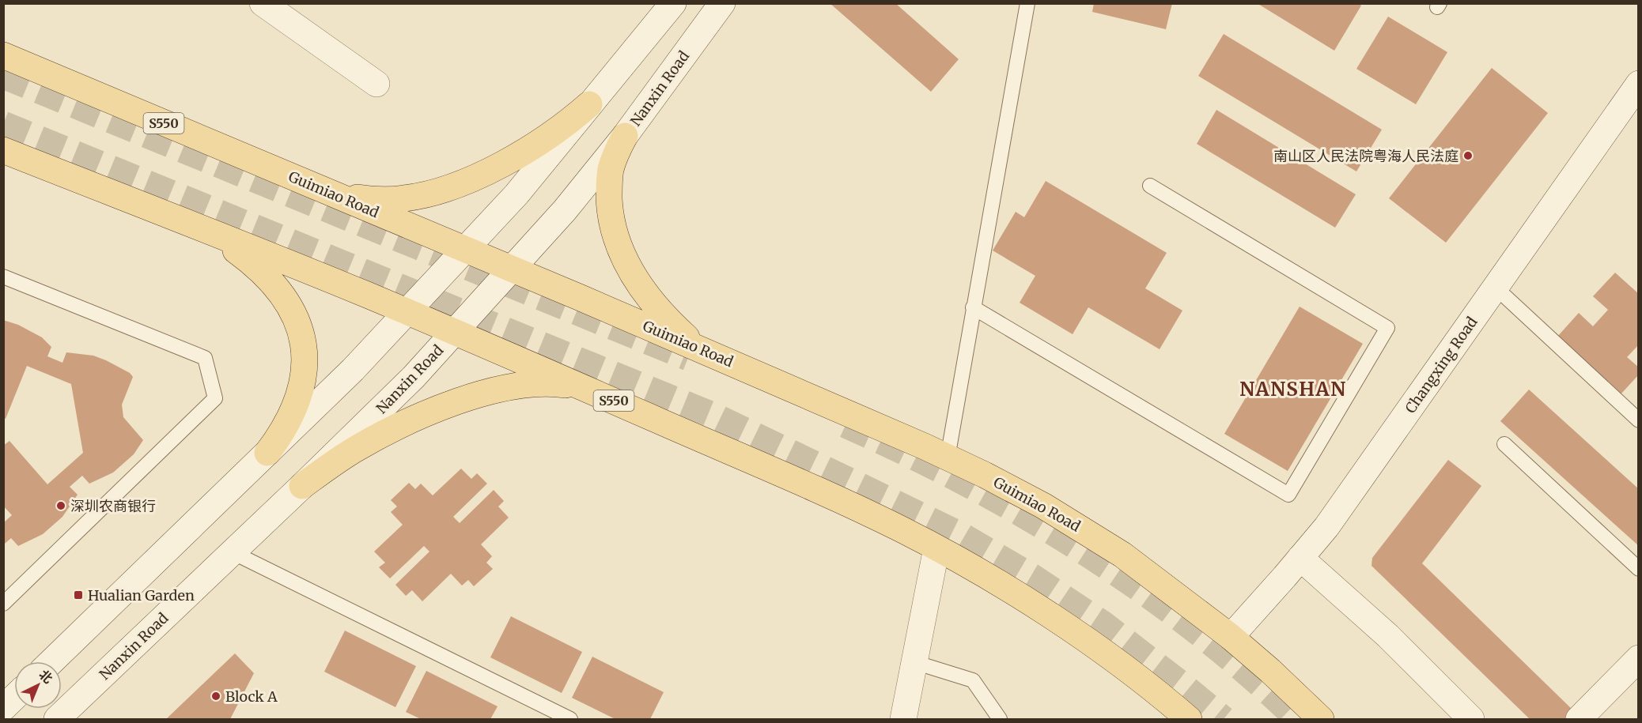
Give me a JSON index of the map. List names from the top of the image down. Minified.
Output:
{"streets":{"main road":["Nanxin Road","S550","Guimiao Road","Changxing Road"]},"crossings":[["Nanxin Road","S550"],["Nanxin Road","Guimiao Road"],["Guimiao Road","Changxing Road"]],"districts":["NANSHAN"],"places":{"other":["南山区人民法院粤海人民法庭","深圳农商银行","Block A"],"transit":["Hualian Garden"]},"north":"top right"}
